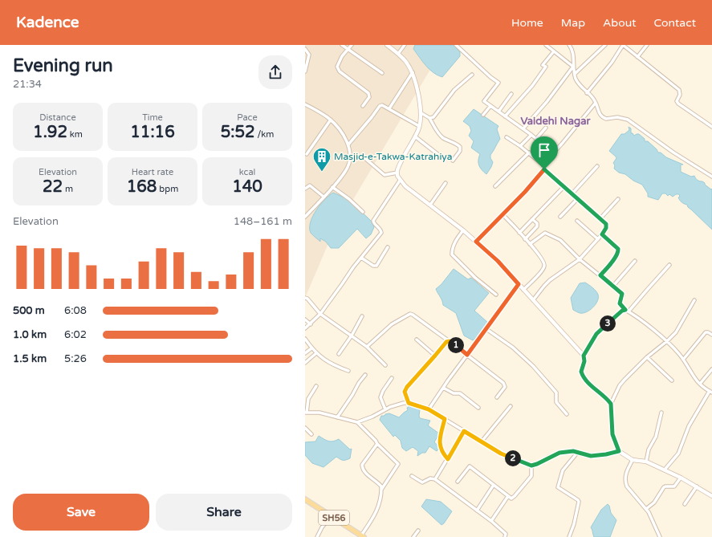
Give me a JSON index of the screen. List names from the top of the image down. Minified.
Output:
{"streets":{"main road":["SH56"]},"districts":["Vaidehi Nagar"],"places":{"building":["Masjid-e-Takwa-Katrahiya"]},"page":{"header":"Kadence","nav":["Home","Map","About","Contact"],"heading":["Evening run","21:34"],"stats":[["Distance","1.92 km"],["Time","11:16"],["Pace","5:52 /km"],["Elevation","22 m"],["Heart rate","168 bpm"],["kcal","140"]],"chart":["Elevation","148–161 m"],"list":[{"name":"500 m","note":"6:08"},{"name":"1.0 km","note":"6:02"},{"name":"1.5 km","note":"5:26"}],"pins":["3","1","2"],"buttons":["Save","Share"]}}
